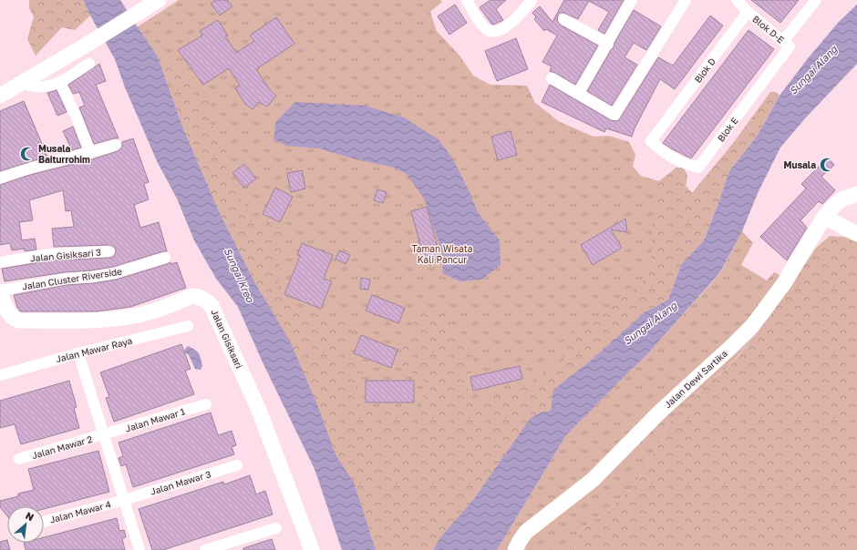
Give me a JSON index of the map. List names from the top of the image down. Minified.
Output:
{"streets":{"street":["Blok D-E","Blok D","Blok E","Jalan Gisiksari 3","Jalan Cluster Riverside","Jalan Gisiksari","Jalan Mawar Raya","Jalan Dewi Sartika","Jalan Mawar 1","Jalan Mawar 2","Jalan Mawar 3","Jalan Mawar 4"]},"crossings":[["Blok D-E","Blok D"],["Blok D-E","Blok E"],["Blok D","Blok E"],["Jalan Cluster Riverside","Jalan Gisiksari"],["Jalan Mawar 1","Jalan Mawar 2"],["Jalan Mawar 3","Jalan Mawar 4"]],"water":["Sungai Alang","Sungai Kreo"],"parks":["Taman Wisata Kali Pancur"],"places":{"mosque":["Musala Baiturrohim","Musala"]},"north":"top right"}
